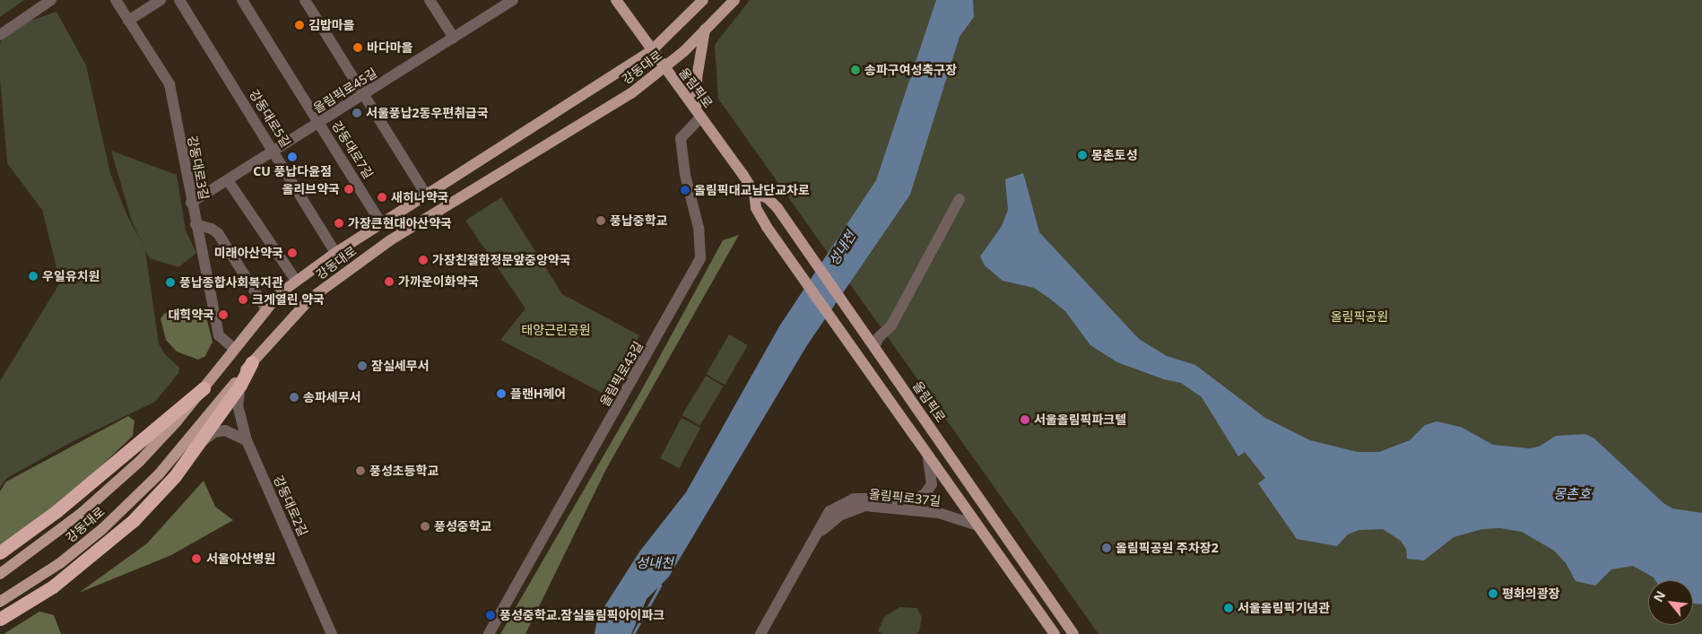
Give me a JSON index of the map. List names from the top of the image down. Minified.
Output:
{"streets":{"main road":["강동대로","올림픽로"],"street":["올림픽로45길","강동대로5길","강동대로7길","강동대로3길","올림픽로43길","올림픽로37길","강동대로2길"]},"crossings":[["강동대로","올림픽로"],["강동대로","강동대로5길"],["강동대로","강동대로7길"],["강동대로","강동대로3길"],["올림픽로","올림픽로43길"],["올림픽로","올림픽로37길"],["올림픽로45길","강동대로5길"],["올림픽로45길","강동대로7길"],["올림픽로45길","강동대로3길"]],"water":["성내천","몽촌호"],"parks":["올림픽공원","태양근린공원"],"places":["김밥마을","바다마을","송파구여성축구장","서울풍납2동우편취급국","몽촌토성","CU 풍납다윤점","올리브약국","올림픽대교남단교차로","새히나약국","풍납중학교","가장큰현대아산약국","미래아산약국","가장친절한정문앞중앙약국","우일유치원","가까운이화약국","풍납종합사회복지관","크게열린 약국","대힉약국","잠실세무서","플랜H헤어","송파세무서","서울올림픽파크텔","풍성초등학교","풍성중학교","올림픽공원 주차장2","서울아산병원","평화의광장","서울올림픽기념관","풍성중학교.잠실올림픽아이파크"],"north":"top left"}
